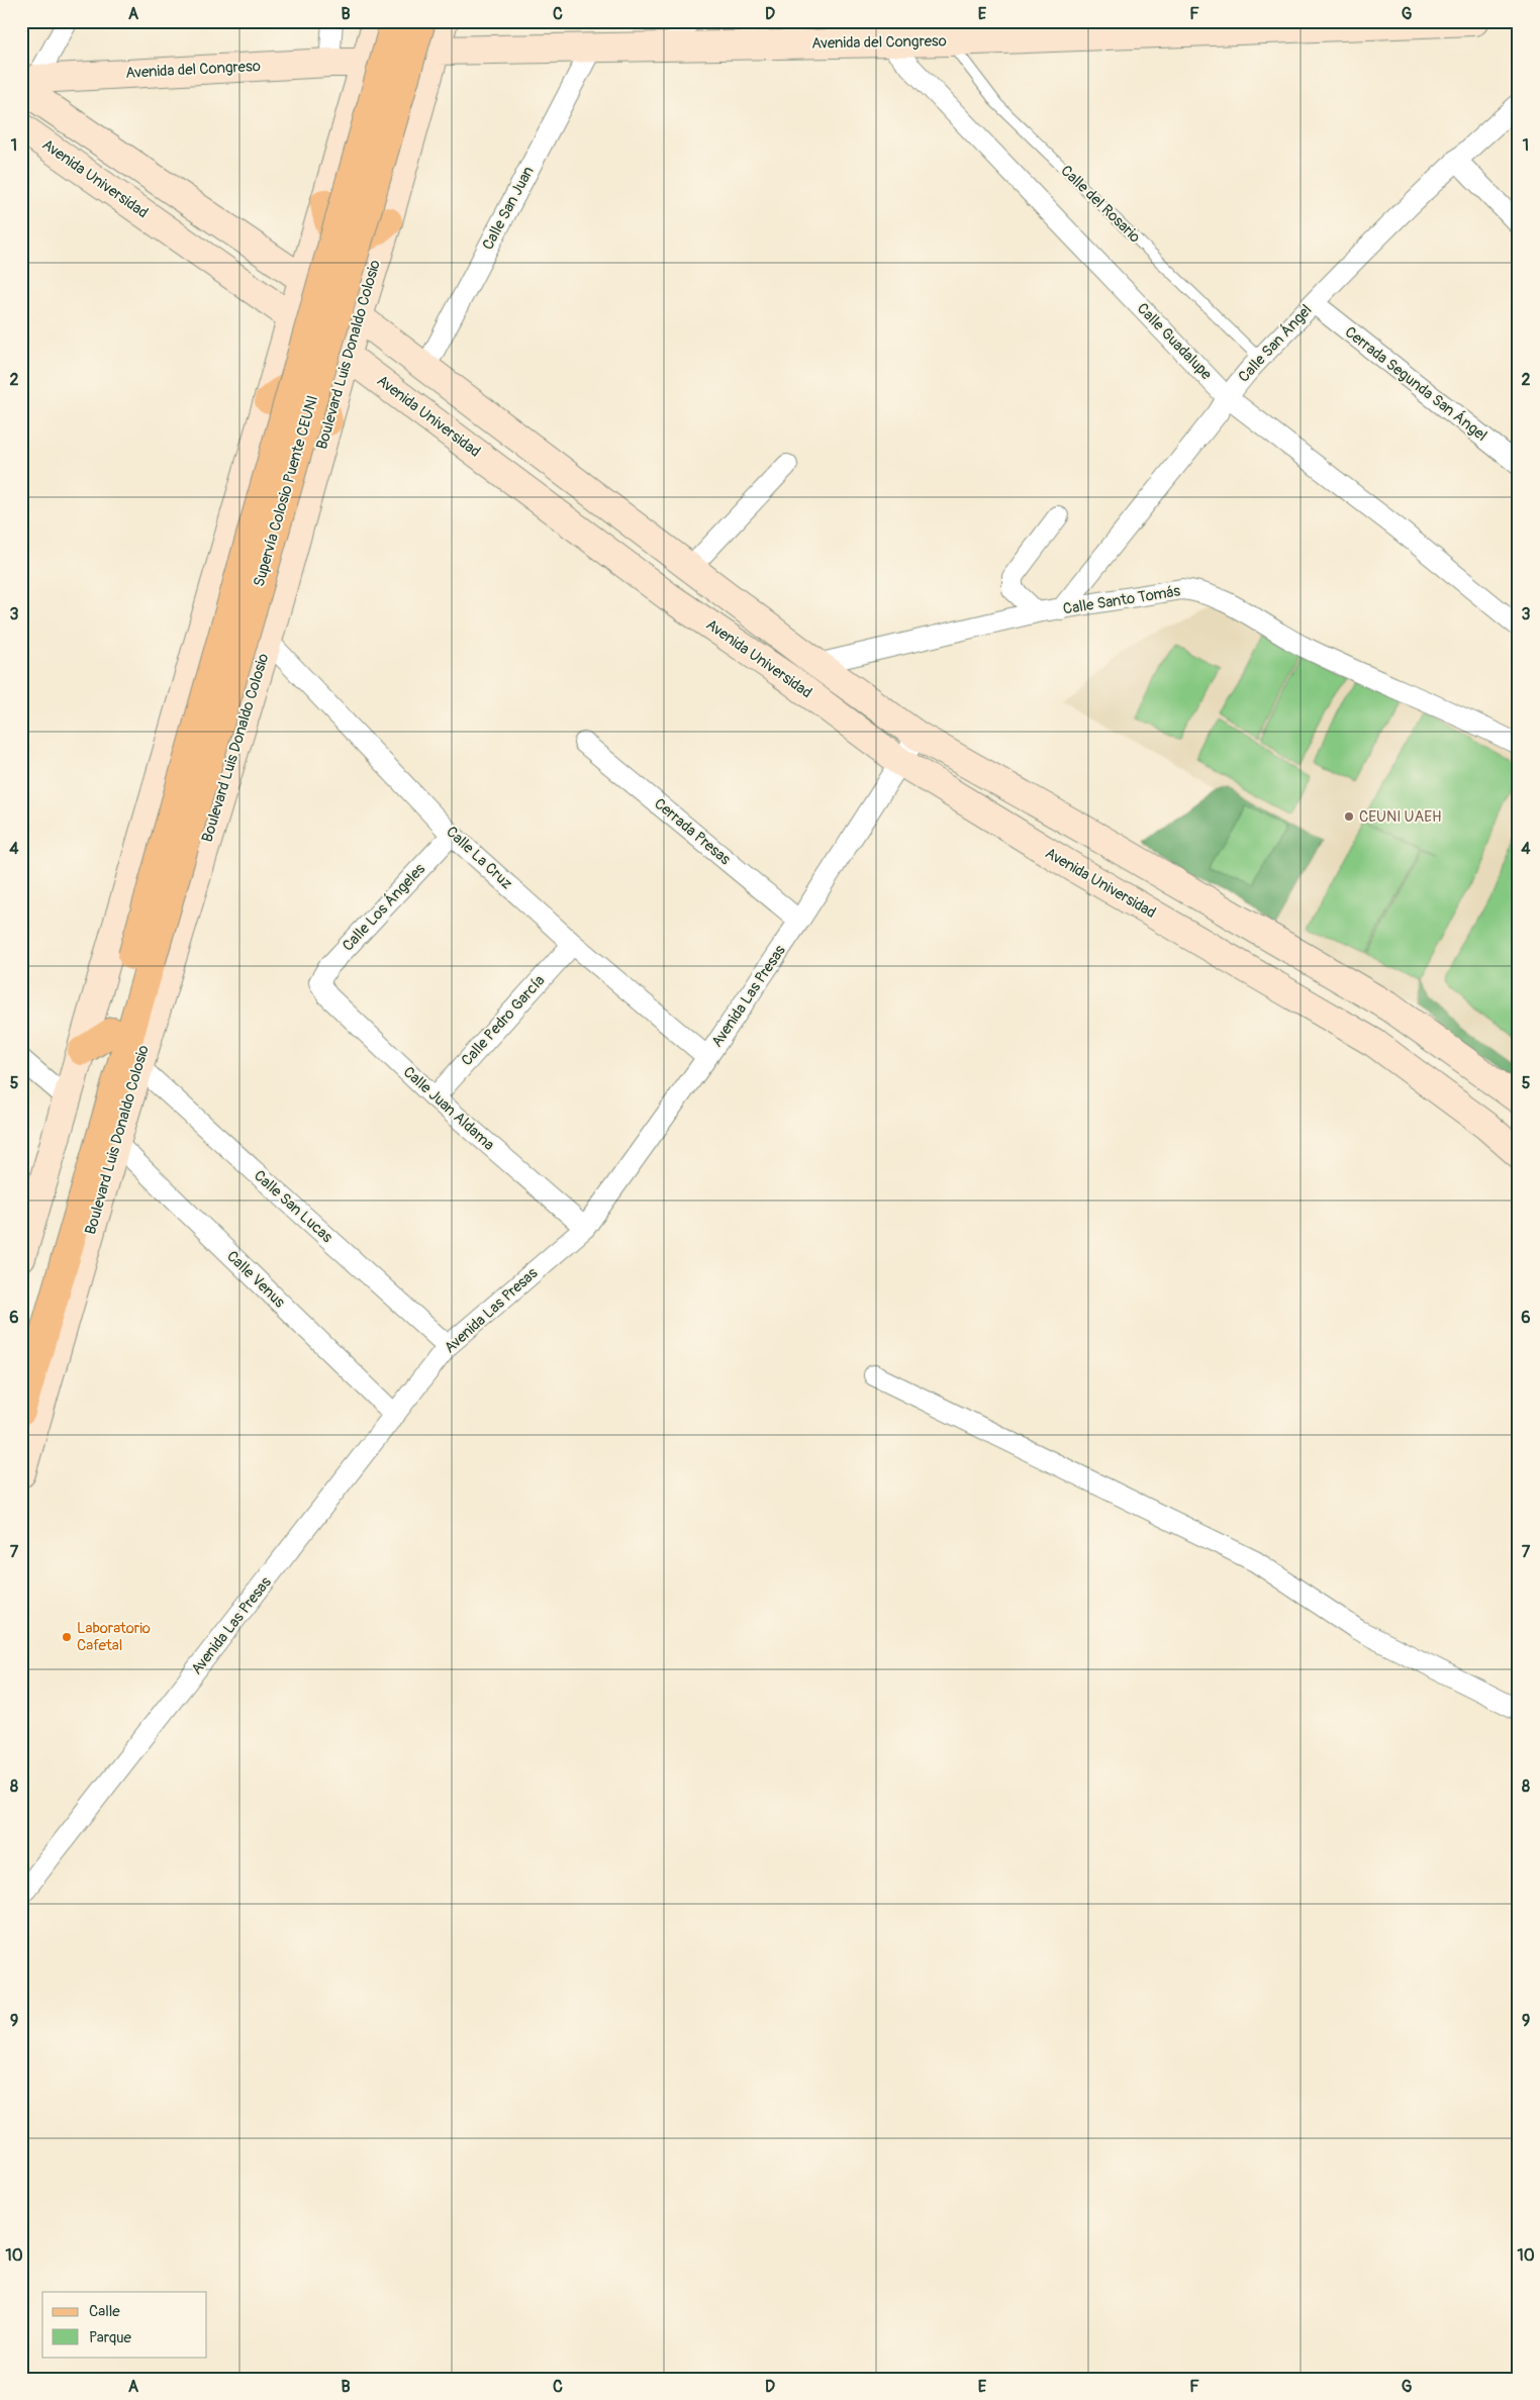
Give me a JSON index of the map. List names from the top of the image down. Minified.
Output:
{"streets":{"main road":["Supervía Colosio Puente CEUNI"],"street":["Avenida del Congreso","Avenida Universidad","Calle San Juan","Calle Guadalupe","Calle San Ángel","Boulevard Luis Donaldo Colosio","Cerrada Segunda San Ángel","Calle Santo Tomás","Cerrada Presas","Calle La Cruz","Calle Los Ángeles","Avenida Las Presas","Calle Pedro García","Calle Juan Aldama","Calle San Lucas","Calle Venus"],"lane":["Calle del Rosario"]},"crossings":[["Avenida del Congreso","Avenida Universidad"],["Avenida del Congreso","Calle del Rosario"],["Avenida del Congreso","Calle San Juan"],["Avenida del Congreso","Calle Guadalupe"],["Avenida del Congreso","Boulevard Luis Donaldo Colosio"],["Avenida Universidad","Calle San Juan"],["Avenida Universidad","Boulevard Luis Donaldo Colosio"],["Avenida Universidad","Calle Santo Tomás"],["Avenida Universidad","Avenida Las Presas"],["Calle del Rosario","Calle San Ángel"],["Calle Guadalupe","Calle San Ángel"],["Calle San Ángel","Cerrada Segunda San Ángel"],["Calle San Ángel","Calle Santo Tomás"],["Boulevard Luis Donaldo Colosio","Calle La Cruz"],["Boulevard Luis Donaldo Colosio","Calle San Lucas"],["Boulevard Luis Donaldo Colosio","Calle Venus"],["Cerrada Presas","Avenida Las Presas"],["Calle La Cruz","Calle Los Ángeles"],["Calle La Cruz","Avenida Las Presas"],["Calle La Cruz","Calle Pedro García"],["Calle Los Ángeles","Calle Juan Aldama"],["Avenida Las Presas","Calle Juan Aldama"],["Avenida Las Presas","Calle San Lucas"],["Avenida Las Presas","Calle Venus"],["Calle Pedro García","Calle Juan Aldama"]],"places":["CEUNI UAEH","Laboratorio Cafetal"],"legend":["Calle","Parque"],"grid":{"columns":["A","B","C","D","E","F","G"],"rows":["1","2","3","4","5","6","7","8","9","10"]}}
